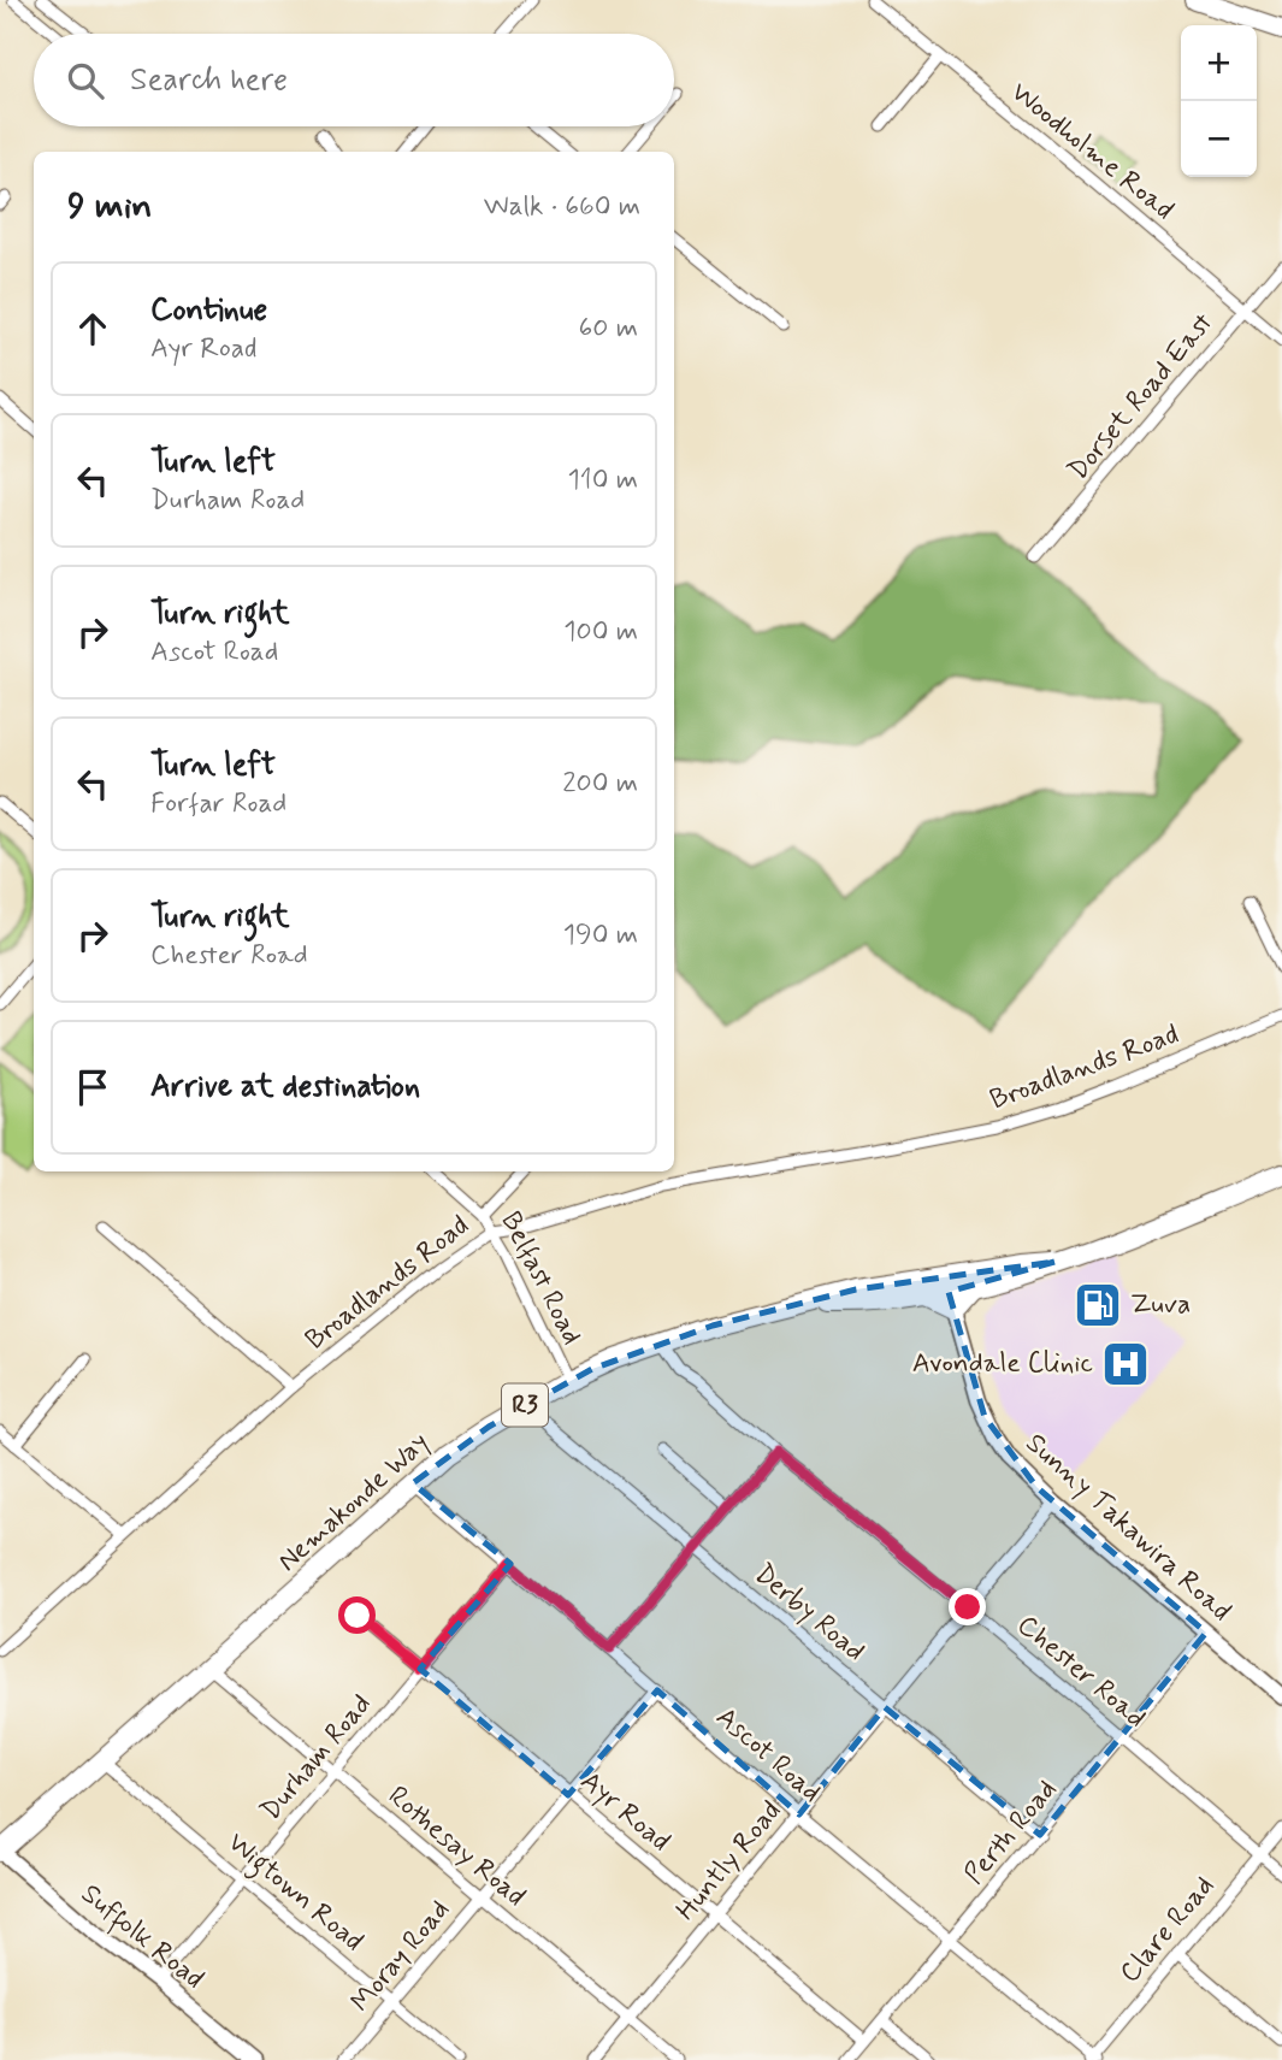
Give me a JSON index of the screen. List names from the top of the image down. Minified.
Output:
{"streets":{"highway":["R3","Nemakonde Way"],"main road":["Sunny Takawira Road","Suffolk Road"],"street":["Woodholme Road","Dorset Road East","Broadlands Road","Belfast Road","Derby Road","Chester Road","Ascot Road","Durham Road","Ayr Road","Perth Road","Rothesay Road","Huntly Road","Wigtown Road","Clare Road","Moray Road"]},"crossings":[["Woodholme Road","Dorset Road East"],["Broadlands Road","Belfast Road"],["Belfast Road","Nemakonde Way"],["Nemakonde Way","Sunny Takawira Road"],["Nemakonde Way","Chester Road"],["Nemakonde Way","Ascot Road"],["Nemakonde Way","Rothesay Road"],["Nemakonde Way","Wigtown Road"],["Nemakonde Way","Suffolk Road"],["Sunny Takawira Road","Perth Road"],["Sunny Takawira Road","Huntly Road"],["Derby Road","Perth Road"],["Derby Road","Huntly Road"],["Chester Road","Perth Road"],["Chester Road","Huntly Road"],["Chester Road","Clare Road"],["Ascot Road","Durham Road"],["Ascot Road","Perth Road"],["Ascot Road","Huntly Road"],["Ascot Road","Clare Road"],["Ascot Road","Moray Road"],["Durham Road","Ayr Road"],["Durham Road","Rothesay Road"],["Durham Road","Wigtown Road"],["Durham Road","Suffolk Road"],["Ayr Road","Perth Road"],["Ayr Road","Huntly Road"],["Ayr Road","Moray Road"],["Rothesay Road","Huntly Road"],["Rothesay Road","Moray Road"],["Wigtown Road","Moray Road"]],"places":{"fuel station":["Zuva"],"hospital":["Avondale Clinic"]},"page":{"map_buttons":["+","−"],"search":"Search here","heading":["9 min","Walk · 660 m"],"list":[["Continue","Ayr Road","60 m"],["Turn left","Durham Road","110 m"],["Turn right","Ascot Road","100 m"],["Turn left","Forfar Road","200 m"],["Turn right","Chester Road","190 m"],"Arrive at destination"]}}
